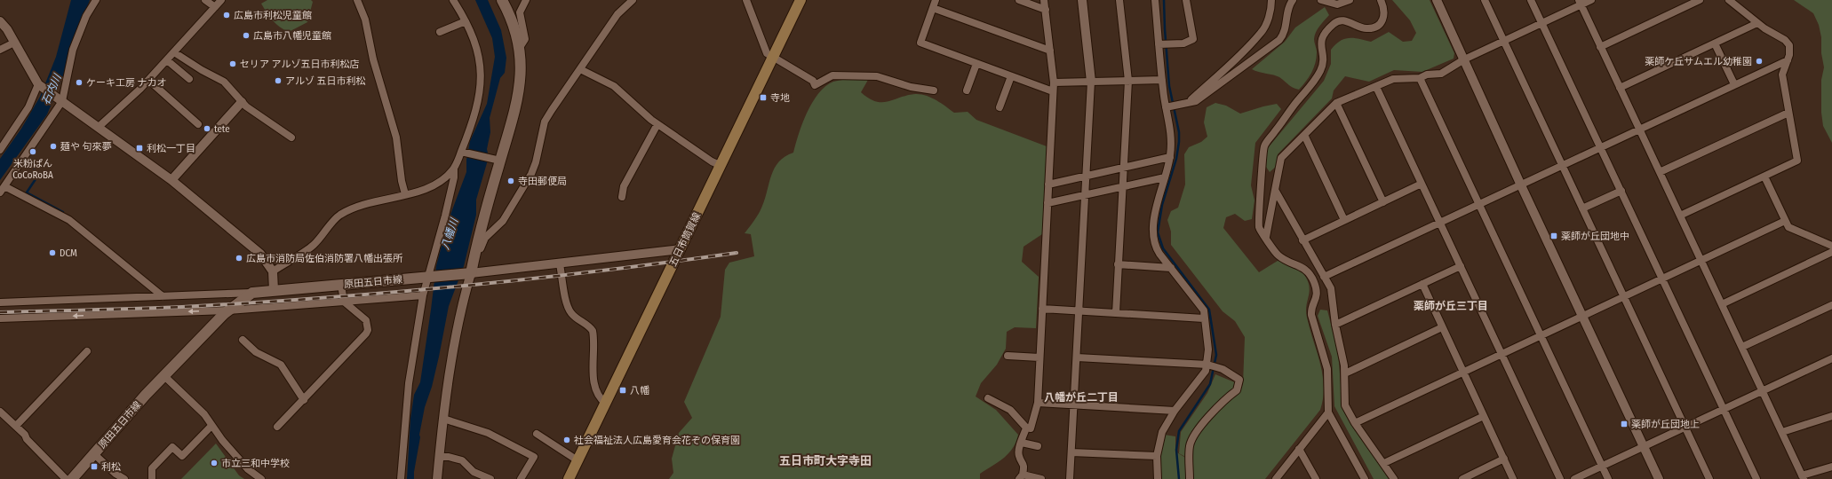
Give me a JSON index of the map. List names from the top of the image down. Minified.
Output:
{"streets":{"main road":["五日市筒賀線","原田五日市線"]},"districts":["薬師が丘三丁目","八幡が丘二丁目","五日市町大字寺田"],"water":["石内川","八幡川"],"places":{"other":["広島市利松児童館","広島市八幡児童館","薬師ケ丘サムエル幼稚園","セリア アルゾ五日市利松店","アルゾ 五日市利松","ケーキ工房 ナカオ","tete","麺や 句來夢","米粉ぱん CoCoRoBA","寺田郵便局","DCM","広島市消防局佐伯消防署八幡出張所","社会福祉法人広島愛育会花ぞの保育園","市立三和中学校"],"transit":["寺地","利松一丁目","薬師が丘団地中","八幡","薬師が丘団地上","利松"]}}
